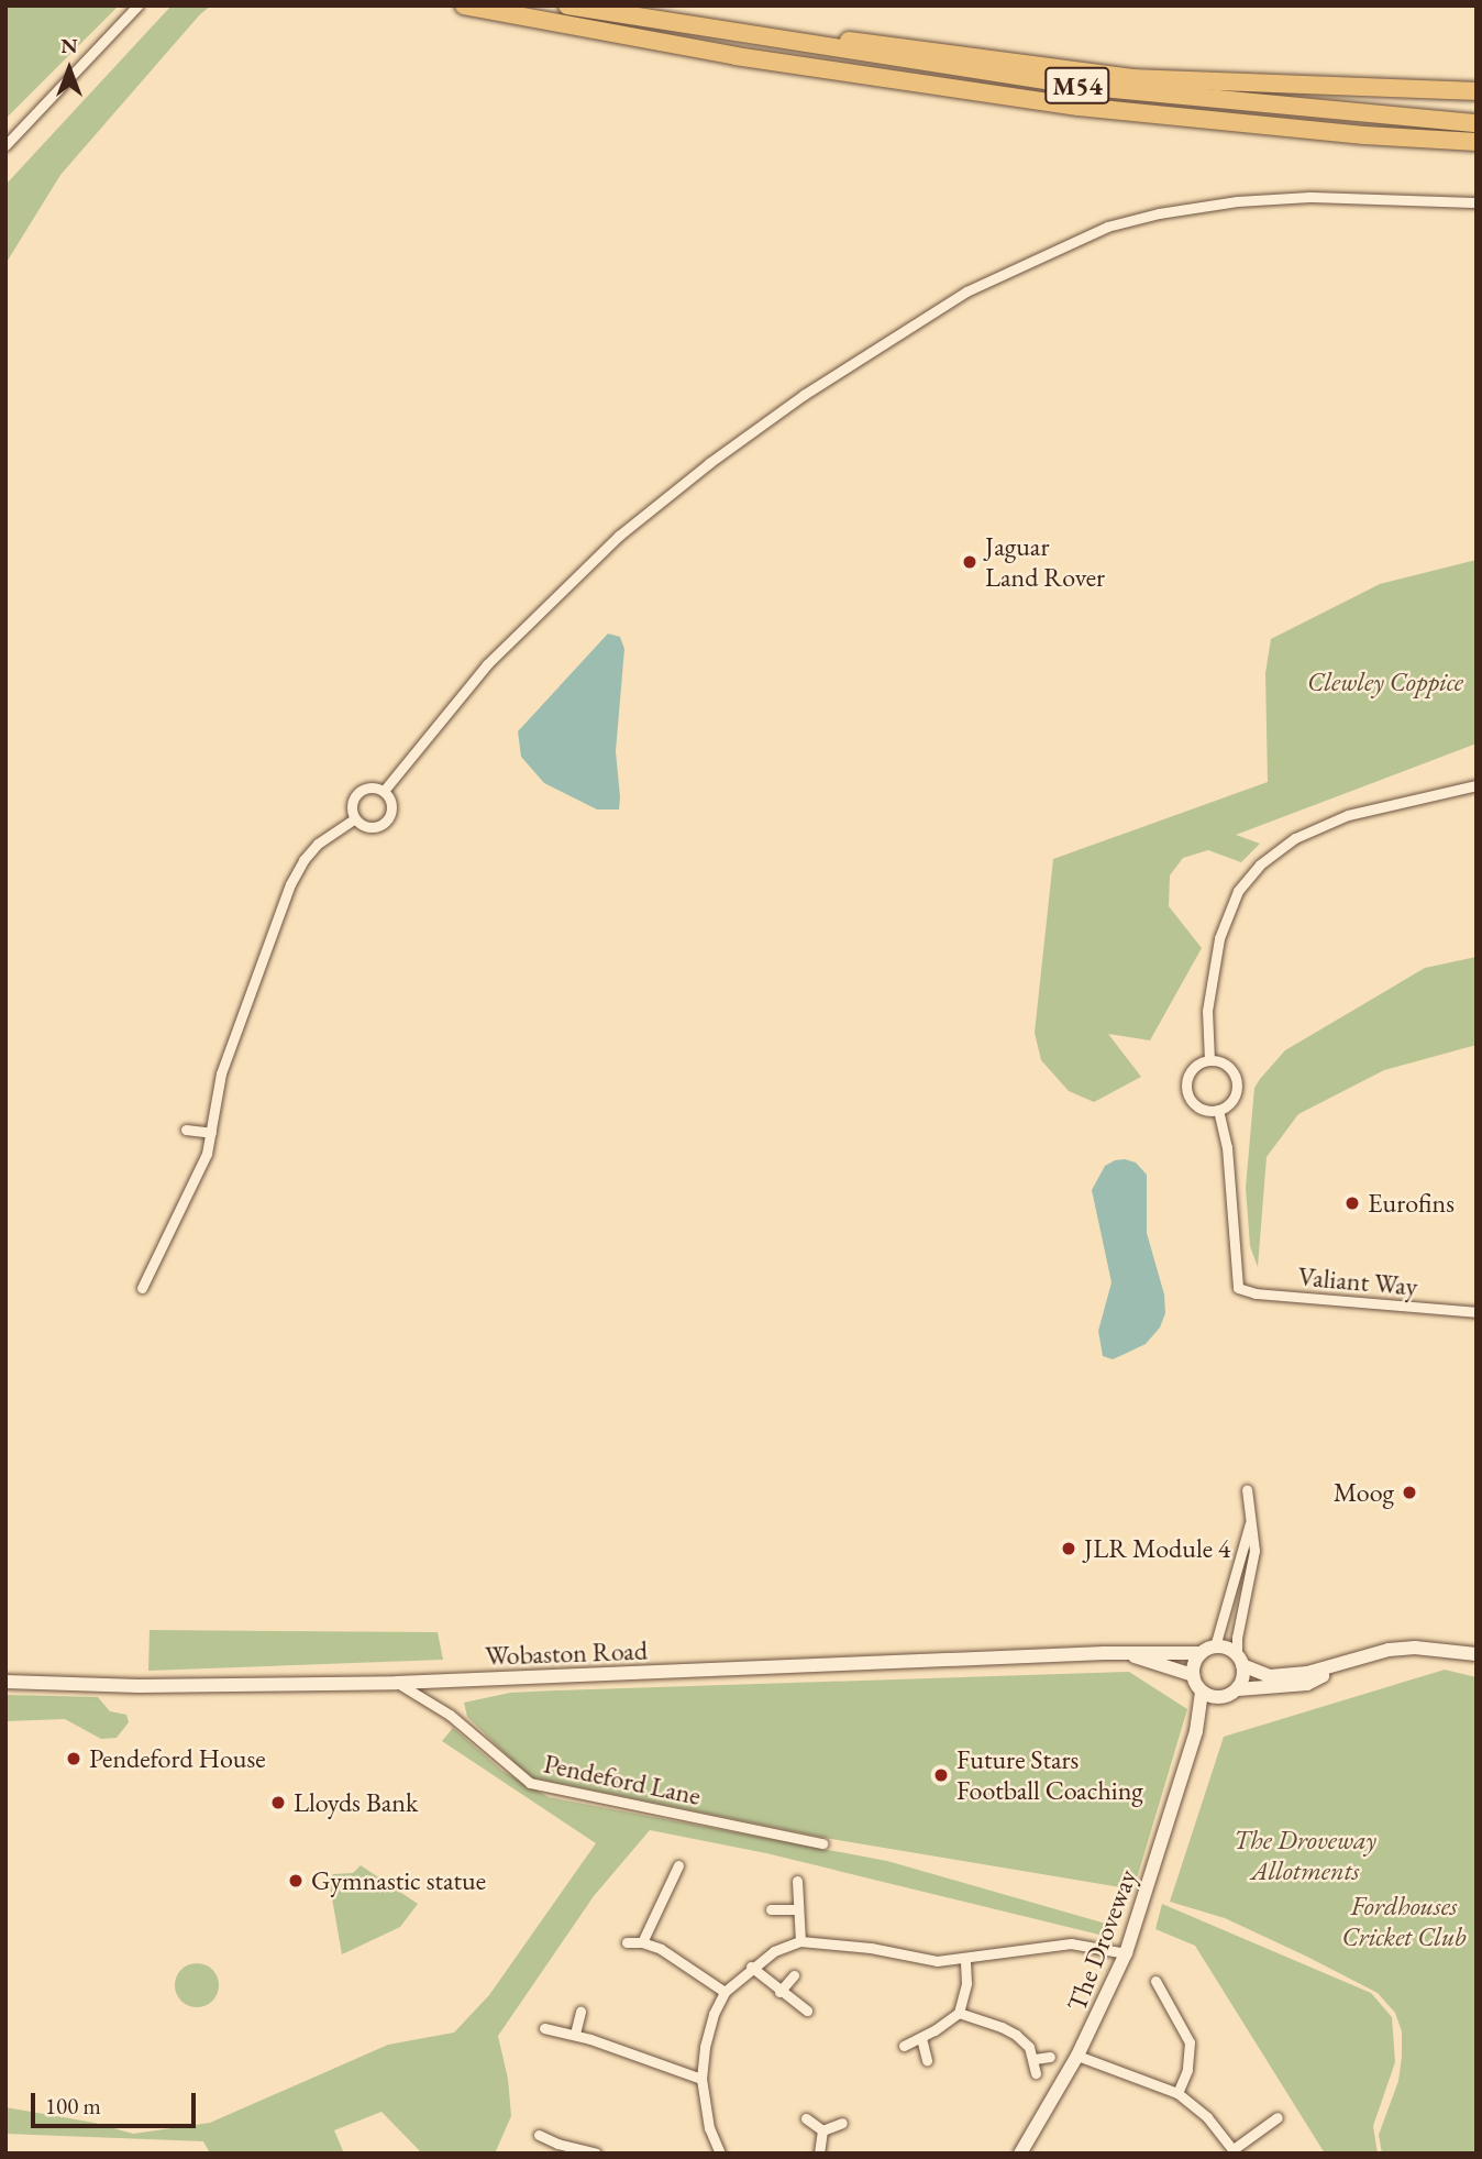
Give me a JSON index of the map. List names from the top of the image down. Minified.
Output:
{"streets":{"highway":["M54"],"street":["Valiant Way","Wobaston Road","Pendeford Lane","The Droveway"]},"crossings":[["Wobaston Road","Pendeford Lane"],["Wobaston Road","The Droveway"]],"parks":["Clewley Coppice","The Droveway Allotments","Fordhouses Cricket Club"],"places":["Jaguar Land Rover","Eurofins","Moog","JLR Module 4","Pendeford House","Future Stars Football Coaching","Lloyds Bank","Gymnastic statue"],"scale_bar":"100 m","north":"top"}
